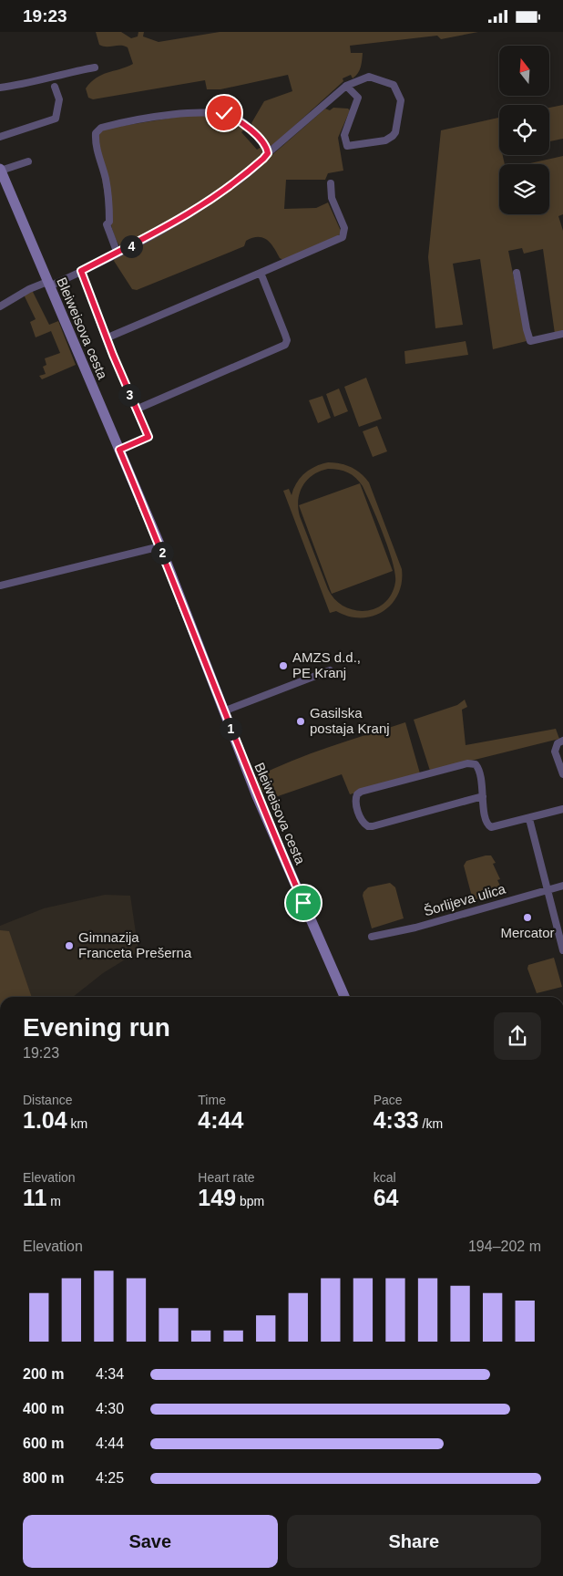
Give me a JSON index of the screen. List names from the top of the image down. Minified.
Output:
{"streets":{"main road":["Bleiweisova cesta"],"street":["Šorlijeva ulica"]},"places":["AMZS d.d., PE Kranj","Gasilska postaja Kranj","Mercator","Gimnazija Franceta Prešerna"],"north":"top","page":{"status":"19:23","pins":["4","3","2","1"],"heading":["Evening run","19:23"],"stats":[["Distance","1.04 km"],["Time","4:44"],["Pace","4:33 /km"],["Elevation","11 m"],["Heart rate","149 bpm"],["kcal","64"]],"chart":["Elevation","194–202 m"],"list":[{"name":"200 m","note":"4:34"},{"name":"400 m","note":"4:30"},{"name":"600 m","note":"4:44"},{"name":"800 m","note":"4:25"}],"buttons":["Save","Share"]}}
